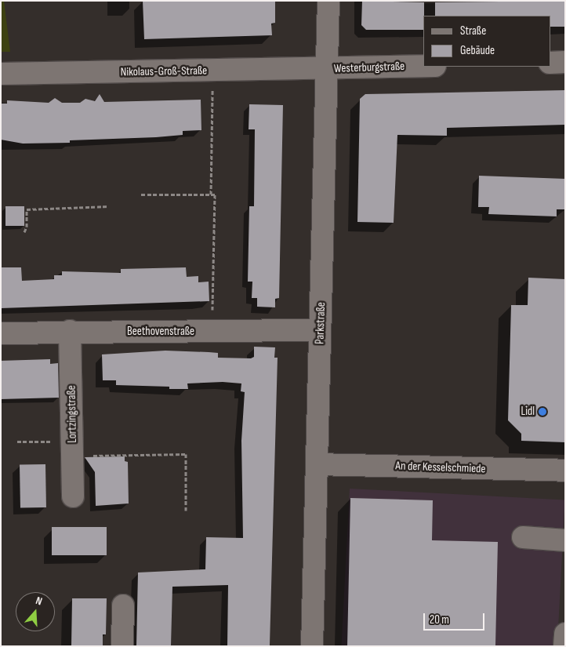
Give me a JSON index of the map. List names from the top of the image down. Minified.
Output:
{"streets":{"street":["Westerburgstraße","Nikolaus-Groß-Straße","Parkstraße","Beethovenstraße","Lortzingstraße","An der Kesselschmiede"]},"crossings":[["Westerburgstraße","Nikolaus-Groß-Straße"],["Westerburgstraße","Parkstraße"],["Nikolaus-Groß-Straße","Parkstraße"],["Parkstraße","Beethovenstraße"],["Parkstraße","An der Kesselschmiede"],["Beethovenstraße","Lortzingstraße"]],"places":["Lidl"],"legend":["Straße","Gebäude"],"scale_bar":"20 m","north":"top"}
